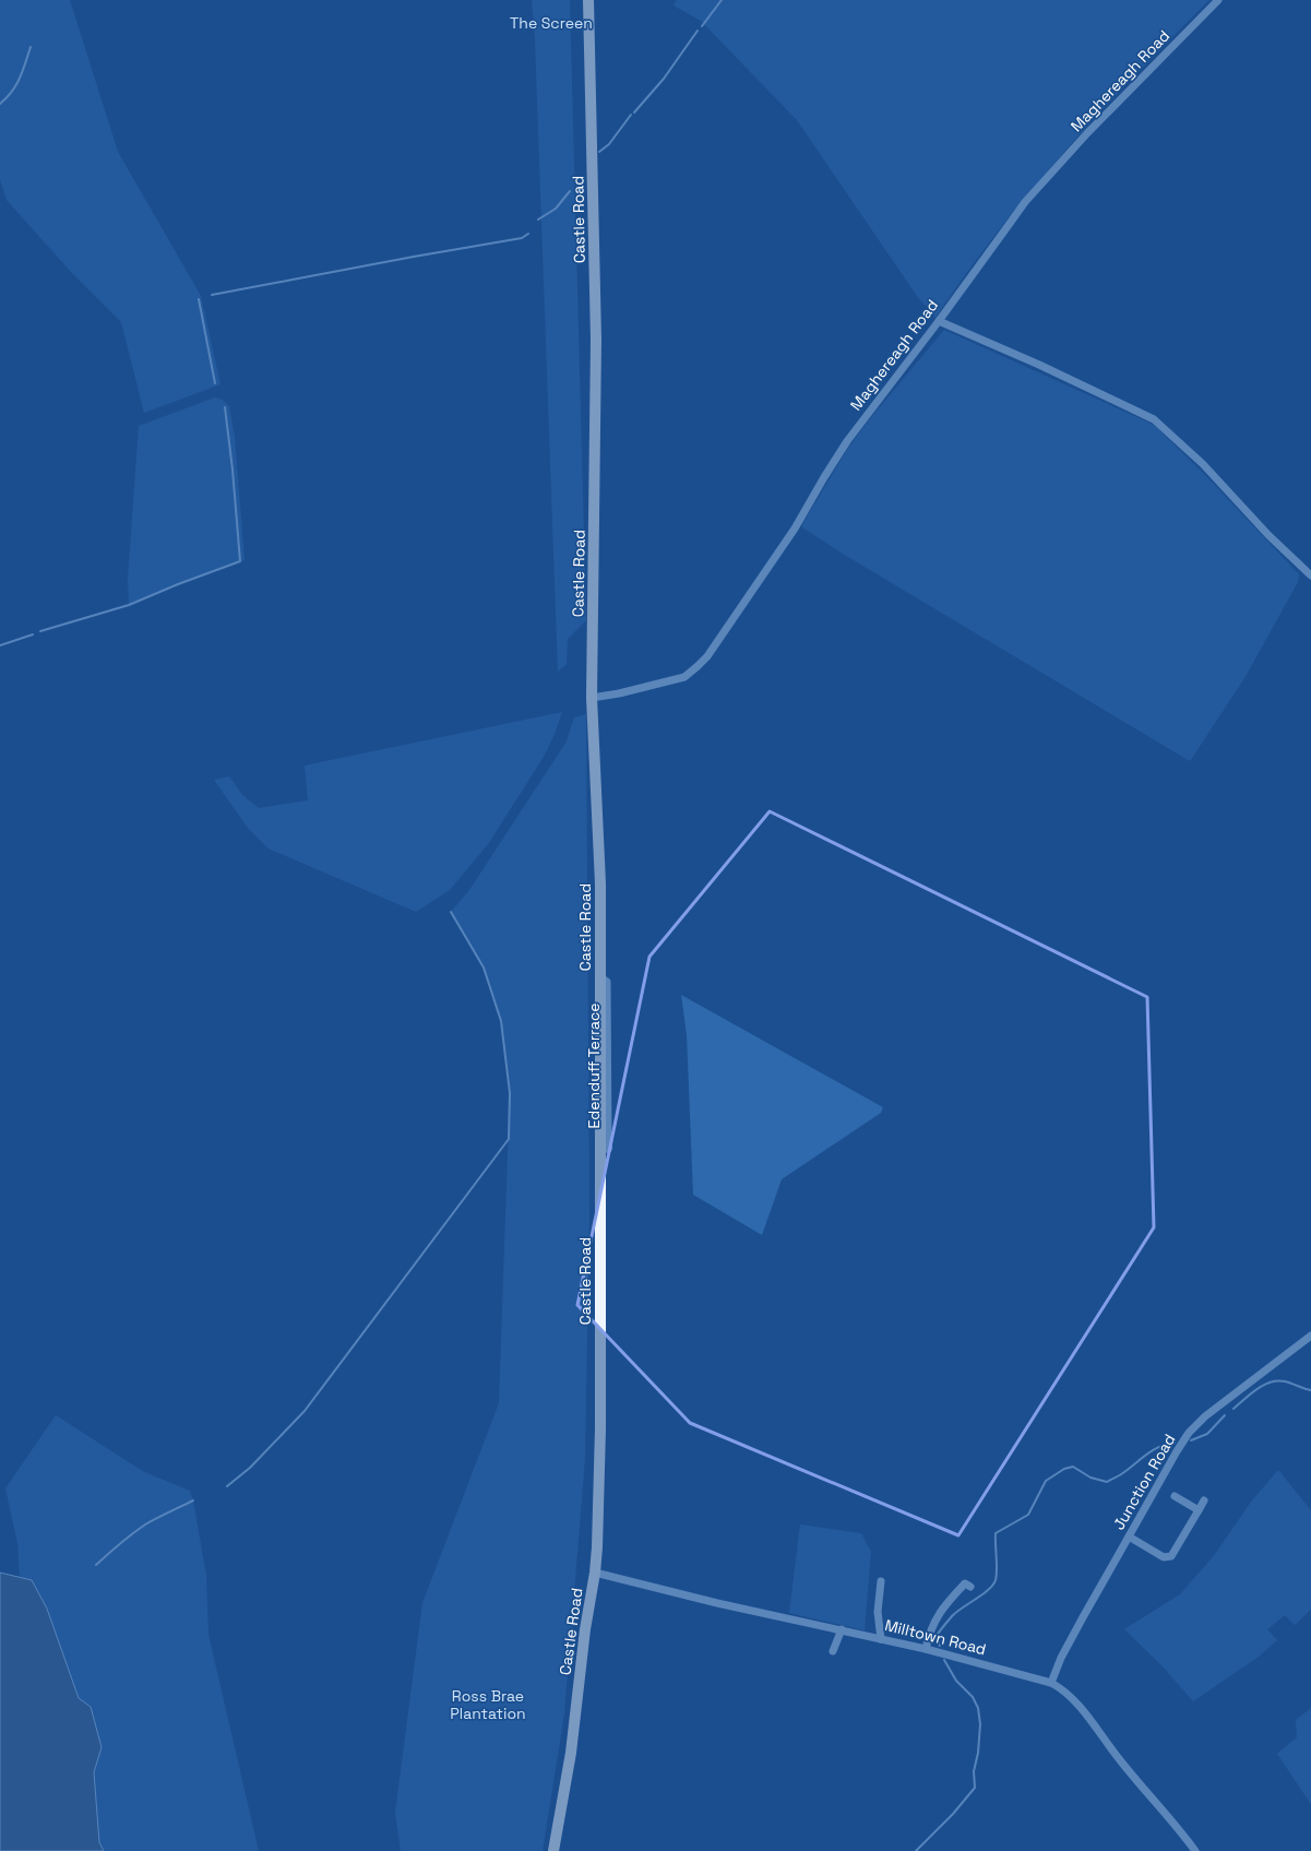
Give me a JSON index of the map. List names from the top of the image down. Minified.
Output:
{"streets":{"main road":["Castle Road"],"street":["Maghereagh Road","Junction Road","Milltown Road"]},"crossings":[["Maghereagh Road","Castle Road"],["Castle Road","Milltown Road"],["Junction Road","Milltown Road"]],"parks":["The Screen","Ross Brae Plantation"]}
